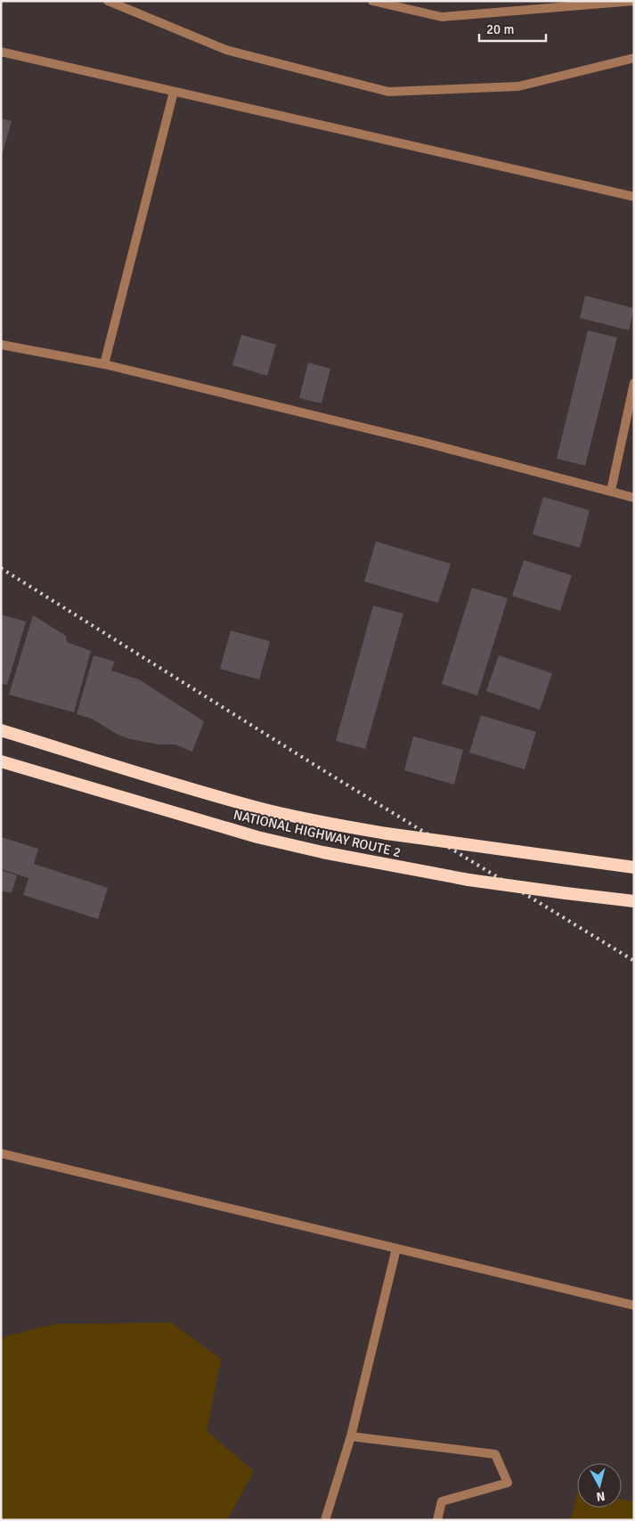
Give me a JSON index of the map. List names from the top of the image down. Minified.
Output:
{"streets":{"highway":["NATIONAL HIGHWAY ROUTE 2"]},"scale_bar":"20 m","north":"bottom"}
